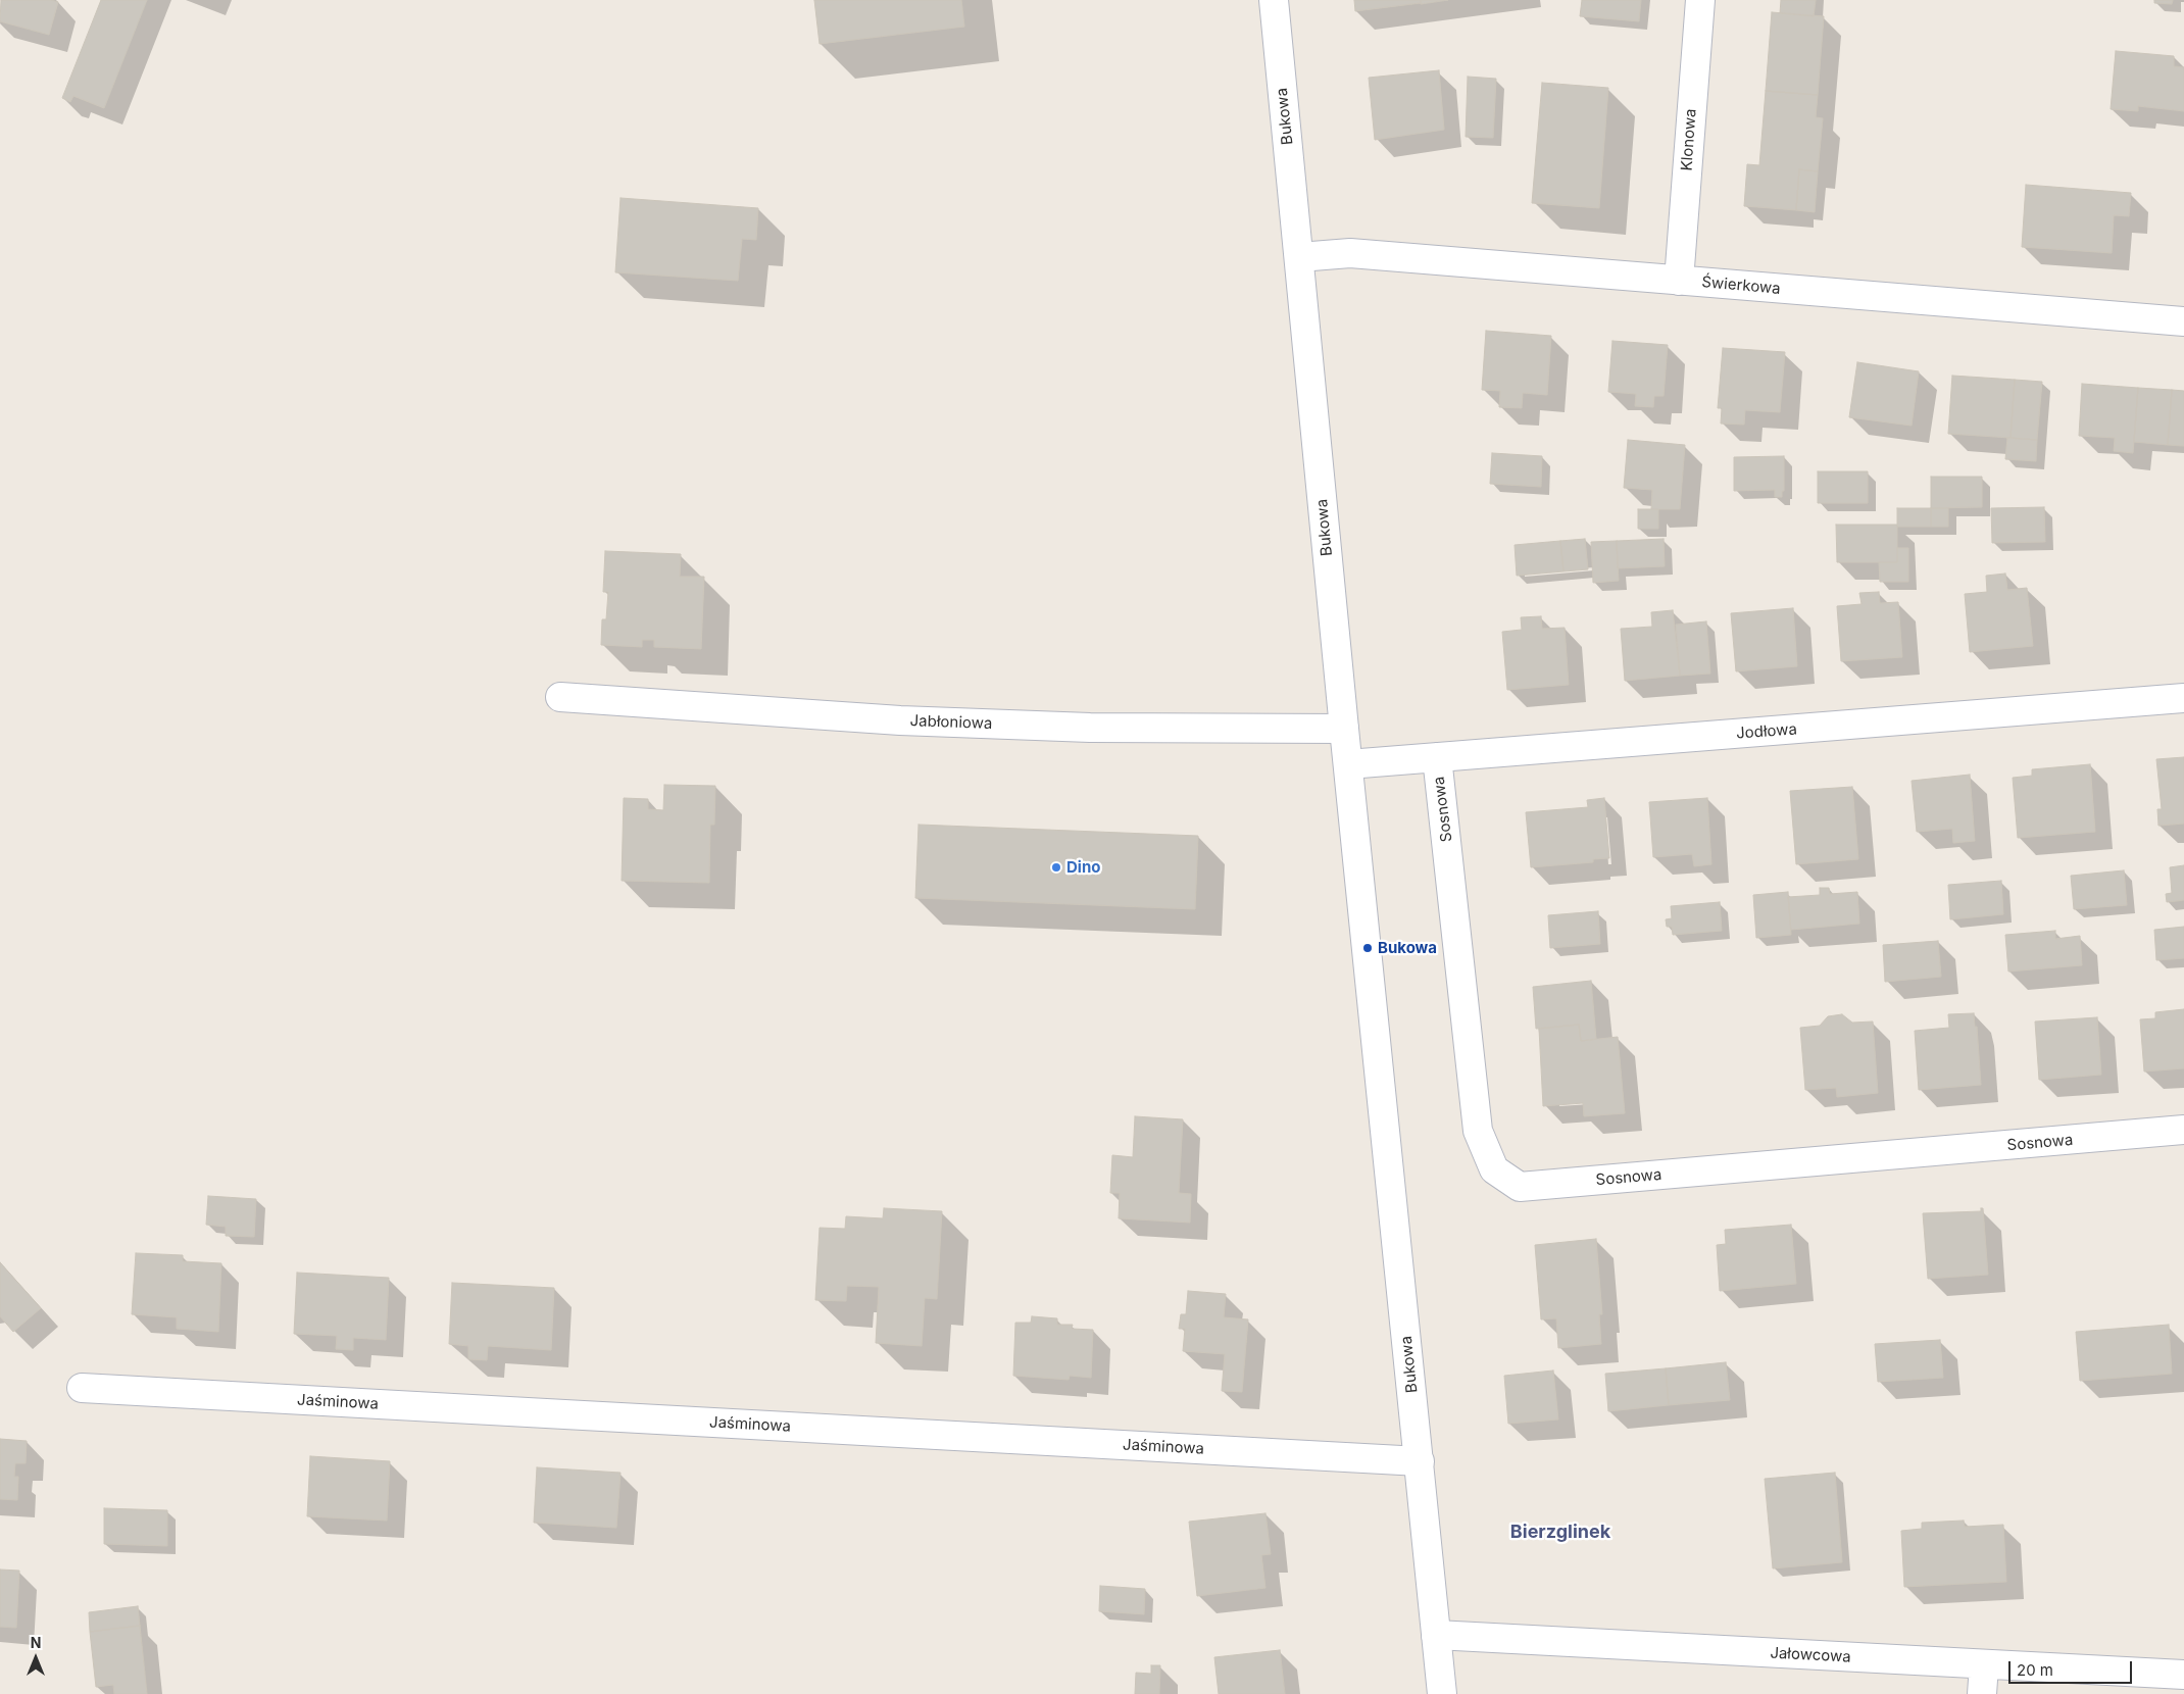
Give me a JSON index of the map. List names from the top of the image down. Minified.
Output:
{"streets":{"street":["Bukowa","Klonowa","Świerkowa","Jabłoniowa","Jodłowa","Sosnowa","Jaśminowa","Jałowcowa"]},"crossings":[["Bukowa","Świerkowa"],["Bukowa","Jabłoniowa"],["Bukowa","Jodłowa"],["Bukowa","Jaśminowa"],["Bukowa","Jałowcowa"],["Klonowa","Świerkowa"],["Jodłowa","Sosnowa"]],"districts":["Bierzglinek"],"places":["Dino","Bukowa"],"scale_bar":"20 m","north":"top"}
